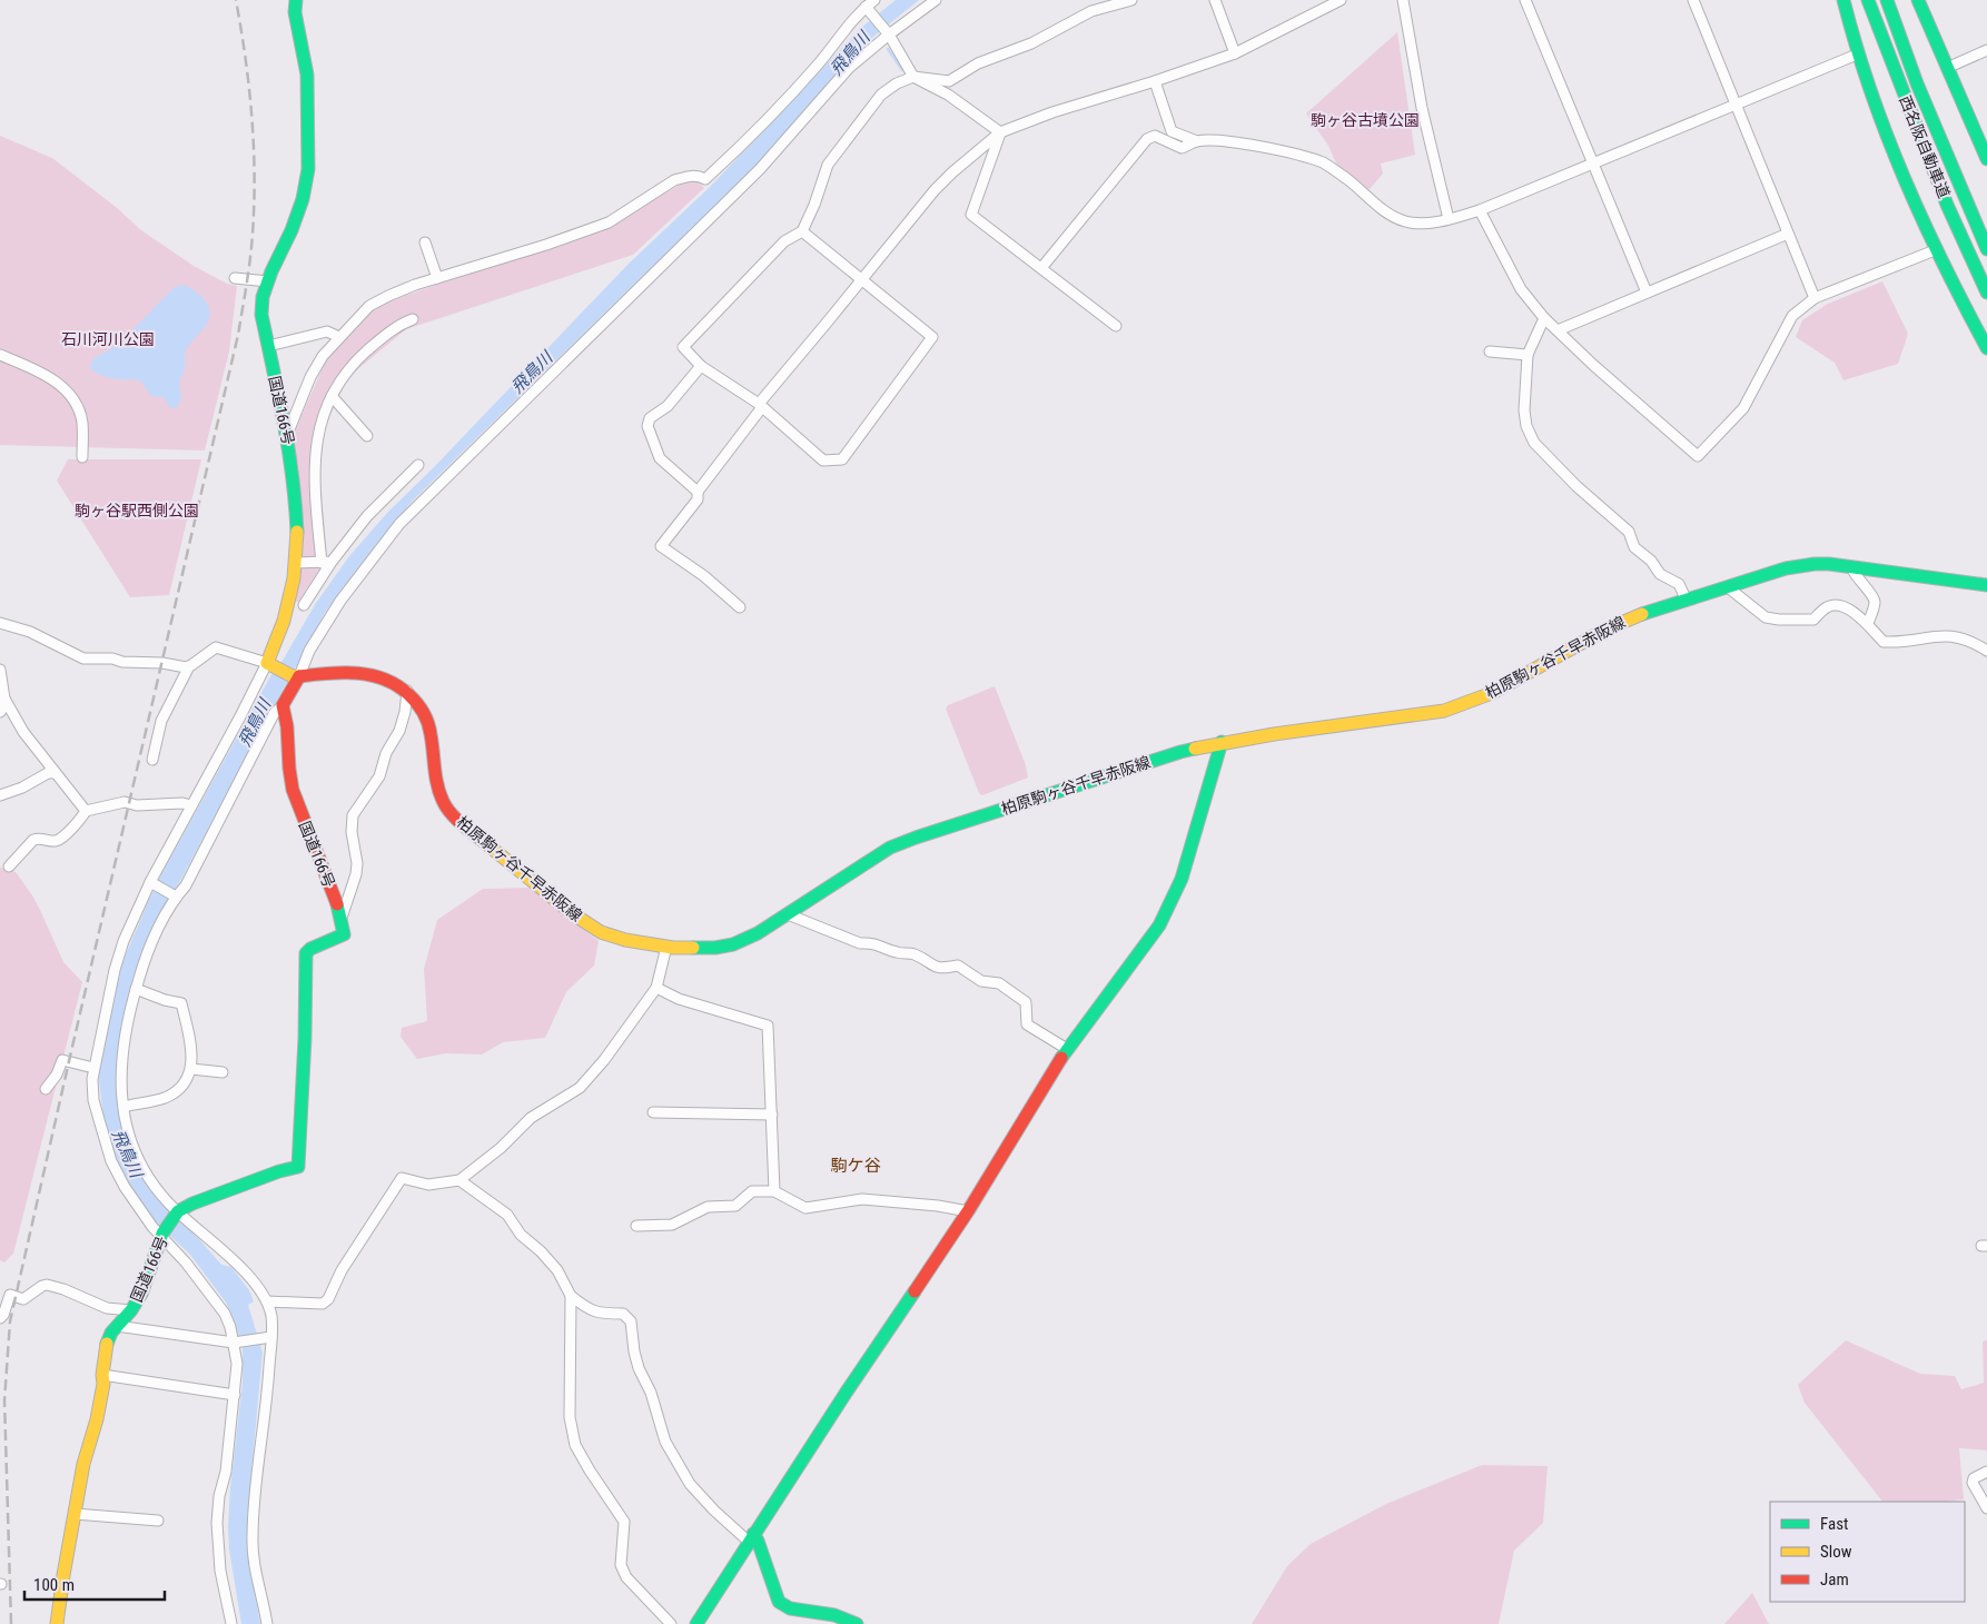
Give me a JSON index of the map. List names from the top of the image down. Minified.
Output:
{"streets":{"main road":["西名阪自動車道","国道166号","柏原駒ヶ谷千早赤阪線"]},"districts":["駒ケ谷"],"water":["飛鳥川"],"parks":["駒ヶ谷古墳公園","石川河川公園","駒ヶ谷駅西側公園"],"legend":["Fast","Slow","Jam"],"scale_bar":"100 m"}
